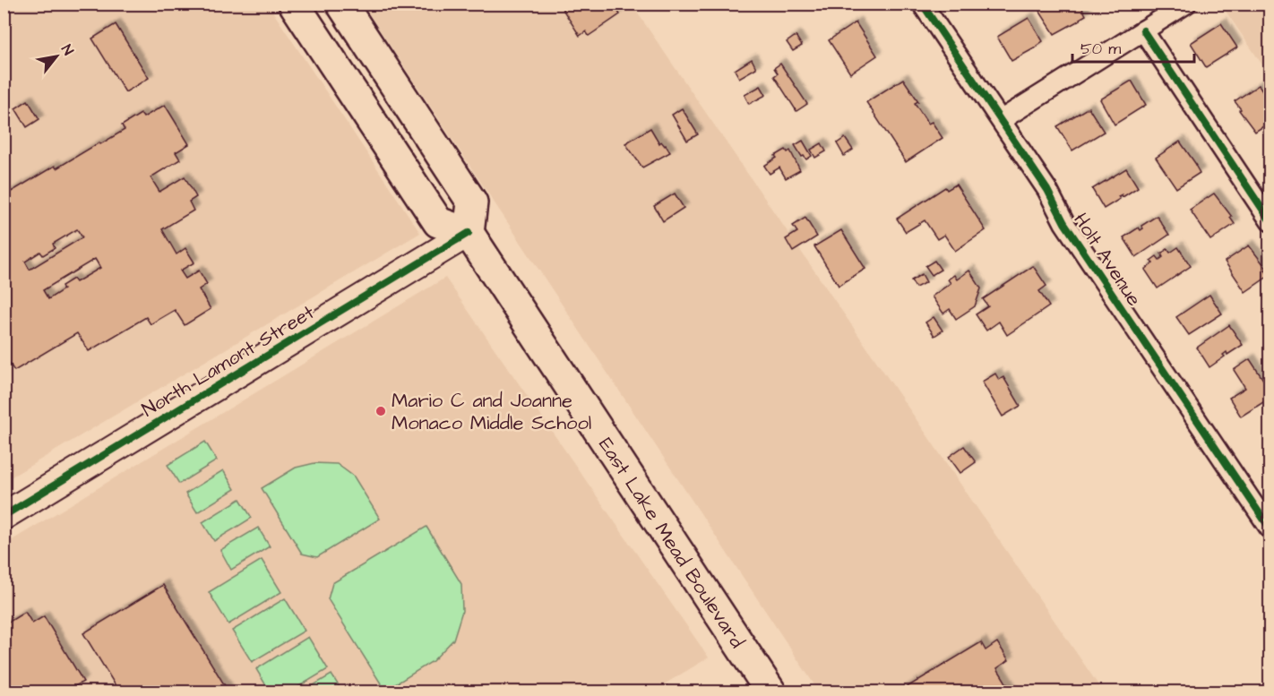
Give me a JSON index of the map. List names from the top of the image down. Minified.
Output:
{"streets":{"main road":["East Lake Mead Boulevard"],"street":["Holt Avenue","North Lamont Street"]},"crossings":[["North Lamont Street","East Lake Mead Boulevard"]],"places":["Mario C and Joanne Monaco Middle School"],"scale_bar":"50 m","north":"top right"}
